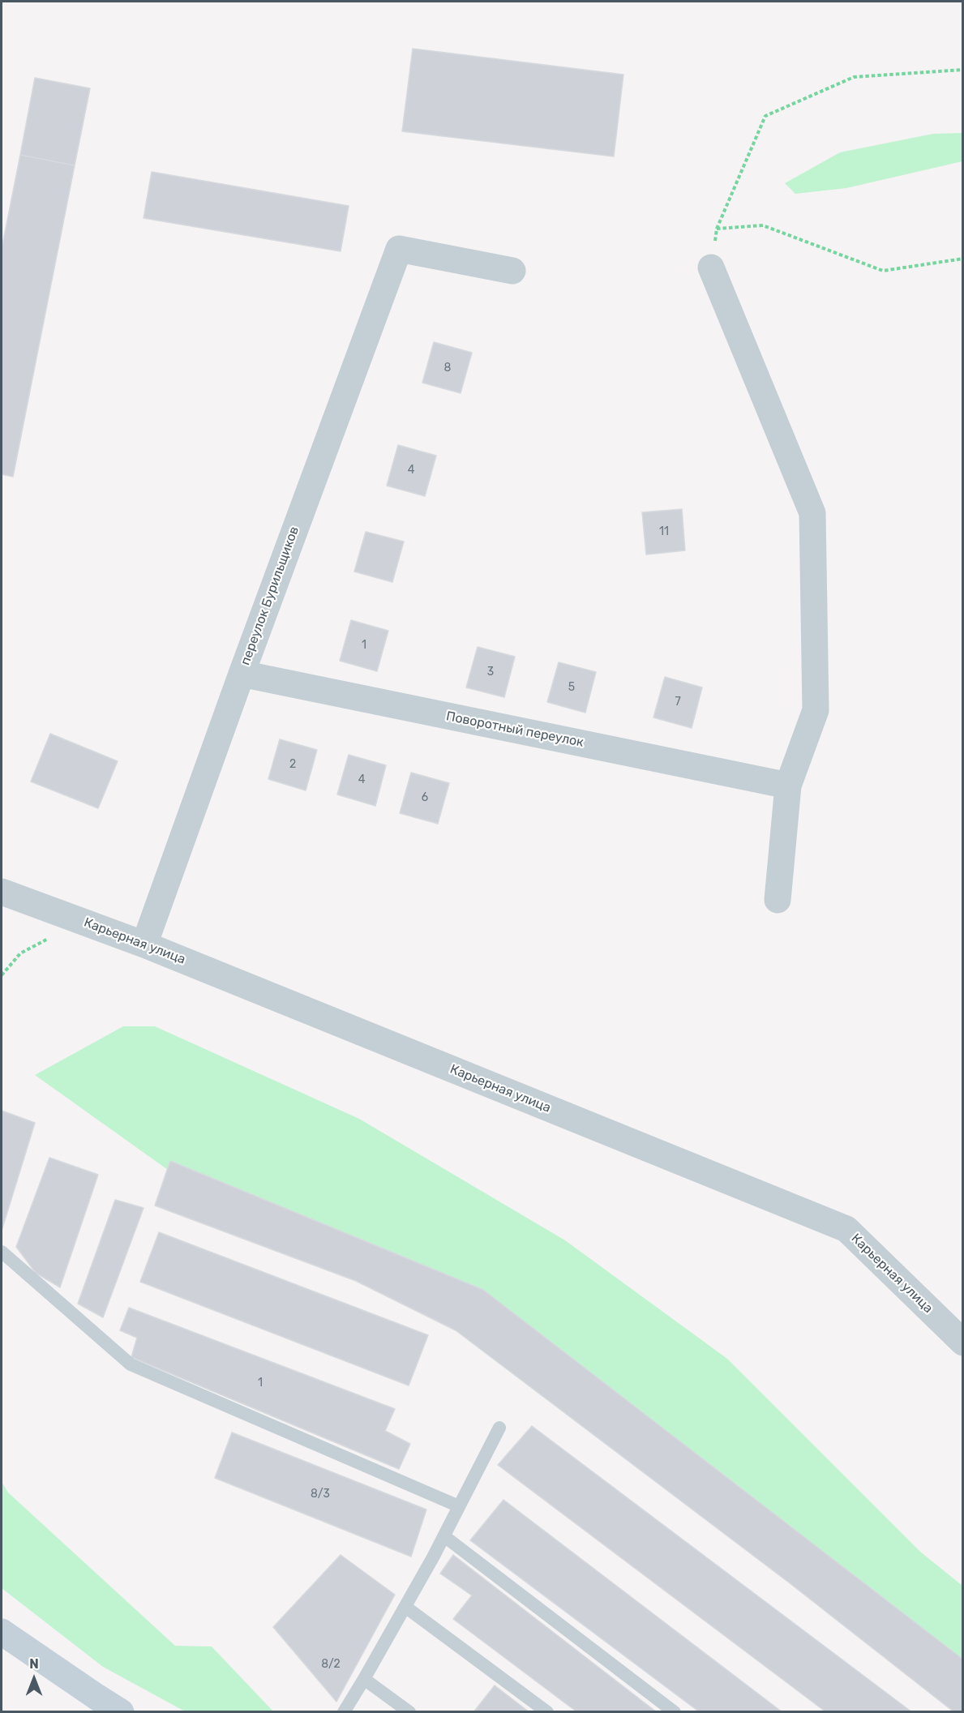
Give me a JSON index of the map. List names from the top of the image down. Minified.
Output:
{"streets":{"street":["переулок Бурильщиков","Поворотный переулок","Карьерная улица"]},"crossings":[["переулок Бурильщиков","Поворотный переулок"],["переулок Бурильщиков","Карьерная улица"]],"house_numbers":["8","4","11","1","3","5","7","2","4","6","1","8/3","8/2"],"north":"top"}
